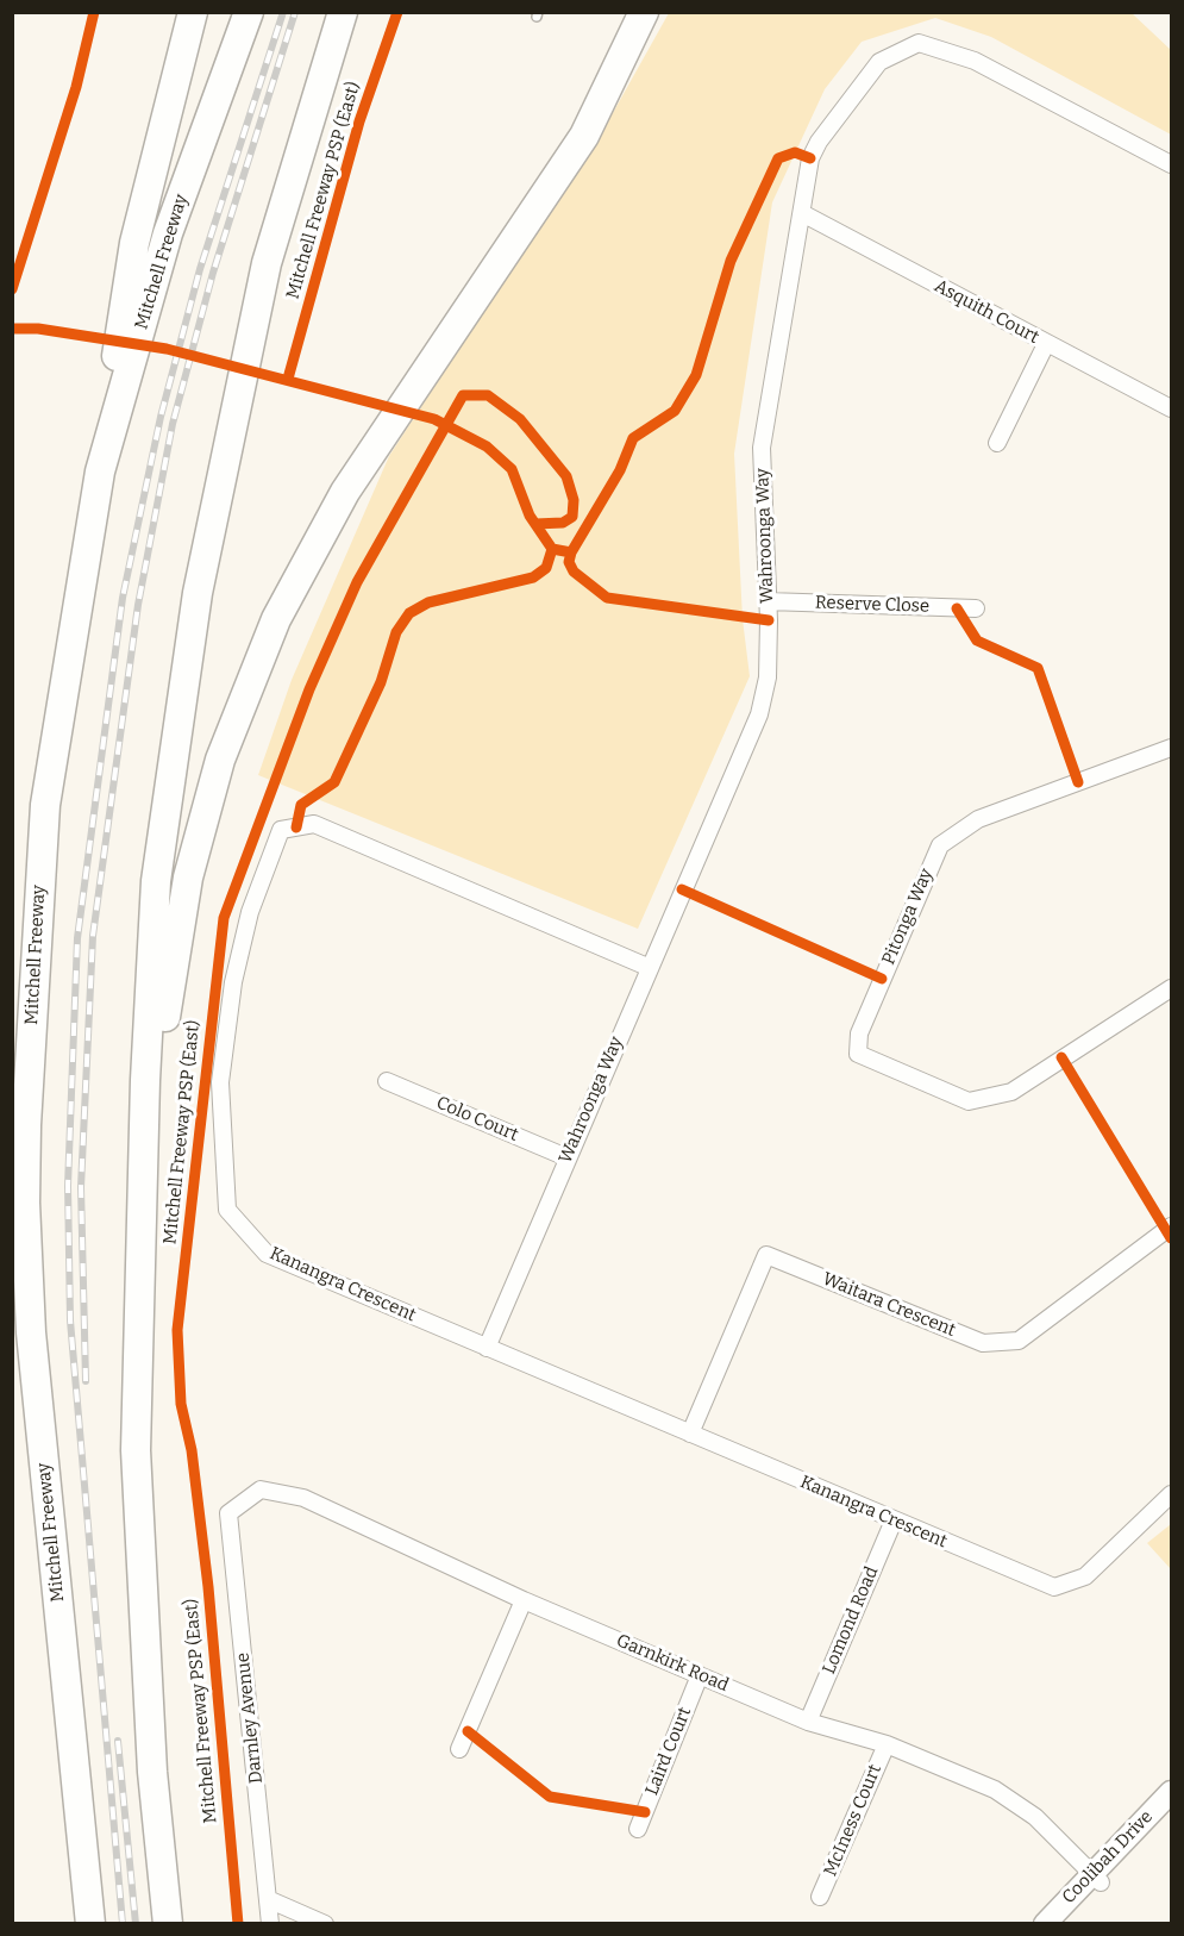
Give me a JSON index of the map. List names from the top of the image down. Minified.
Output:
{"streets":{"highway":["Mitchell Freeway"],"main road":["Coolibah Drive"],"street":["Asquith Court","Wahroonga Way","Reserve Close","Pitonga Way","Colo Court","Kanangra Crescent","Waitara Crescent","Lomond Road","Garnkirk Road","Darnley Avenue","Laird Court","McIness Court"],"cycle path":["Mitchell Freeway PSP (East)"]},"crossings":[["Asquith Court","Wahroonga Way"],["Wahroonga Way","Reserve Close"],["Wahroonga Way","Colo Court"],["Wahroonga Way","Kanangra Crescent"],["Kanangra Crescent","Waitara Crescent"],["Kanangra Crescent","Lomond Road"],["Lomond Road","Garnkirk Road"],["Garnkirk Road","Darnley Avenue"],["Garnkirk Road","Laird Court"],["Garnkirk Road","McIness Court"],["Garnkirk Road","Coolibah Drive"]]}
